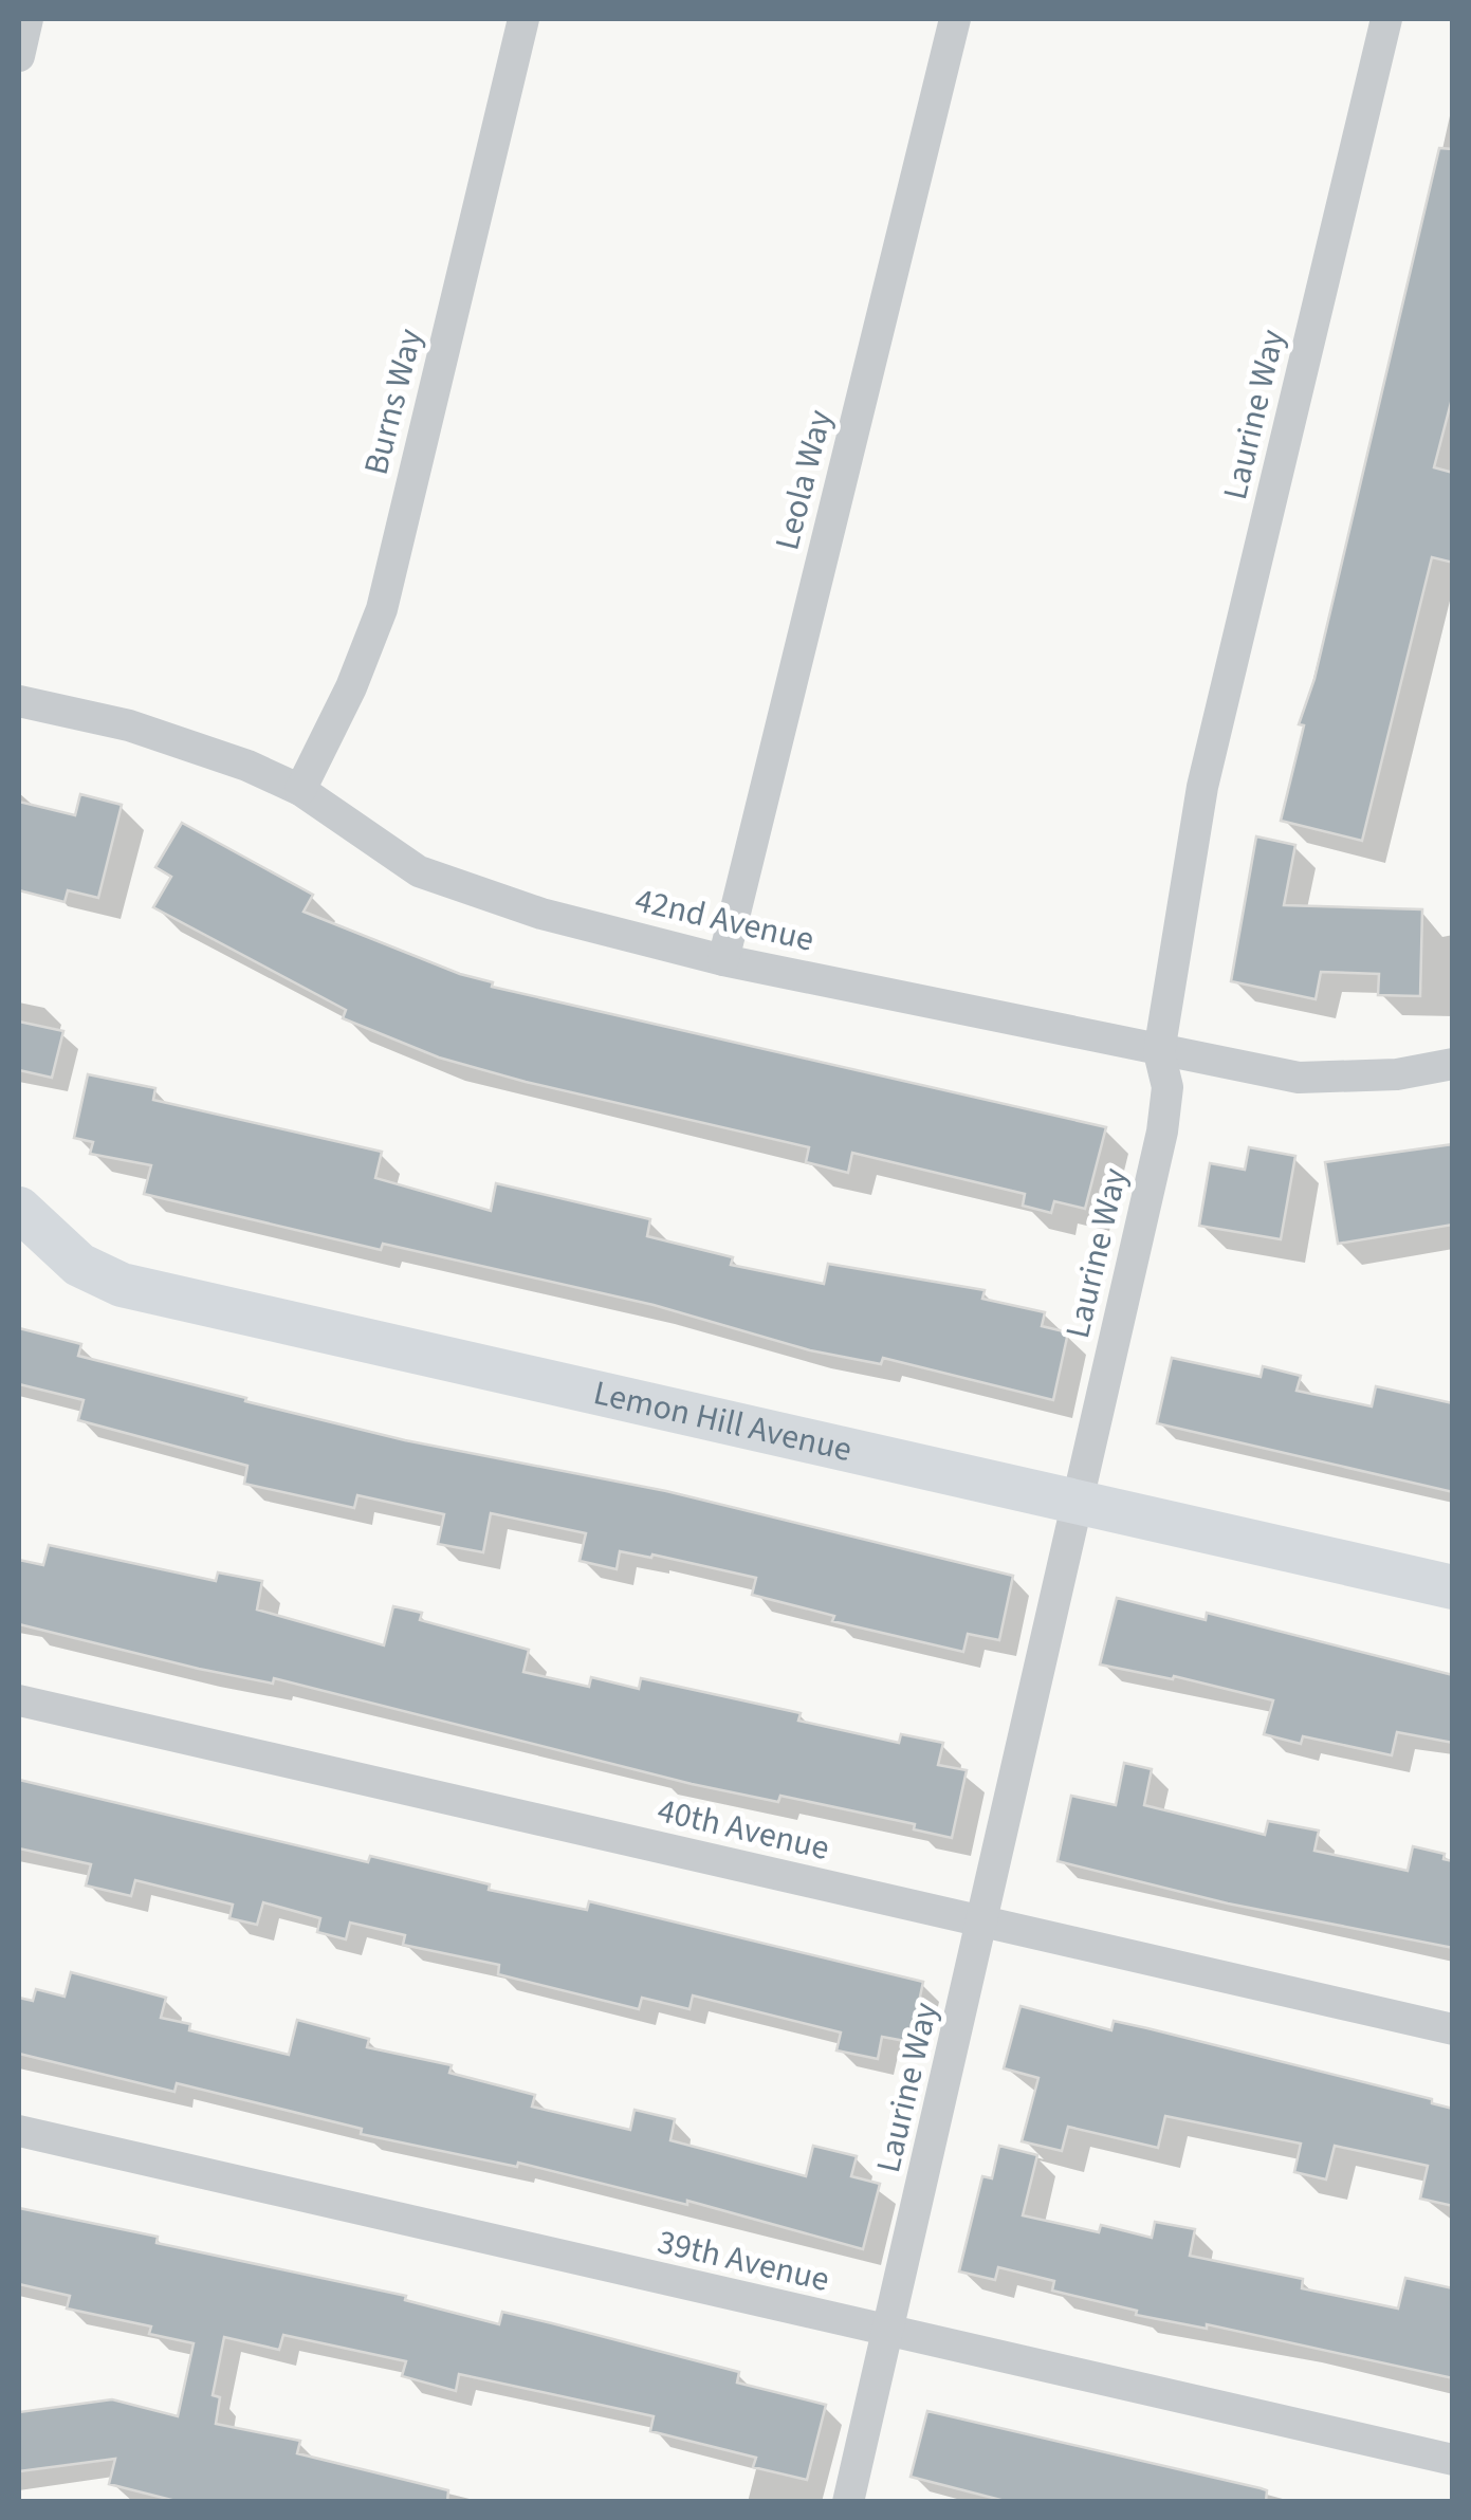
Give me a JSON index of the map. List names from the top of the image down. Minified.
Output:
{"streets":{"street":["Burns Way","Laurine Way","Leola Way","42nd Avenue","Lemon Hill Avenue","40th Avenue","39th Avenue"]},"crossings":[["Burns Way","42nd Avenue"],["Laurine Way","42nd Avenue"],["Laurine Way","Lemon Hill Avenue"],["Laurine Way","40th Avenue"],["Laurine Way","39th Avenue"],["Leola Way","42nd Avenue"]]}
